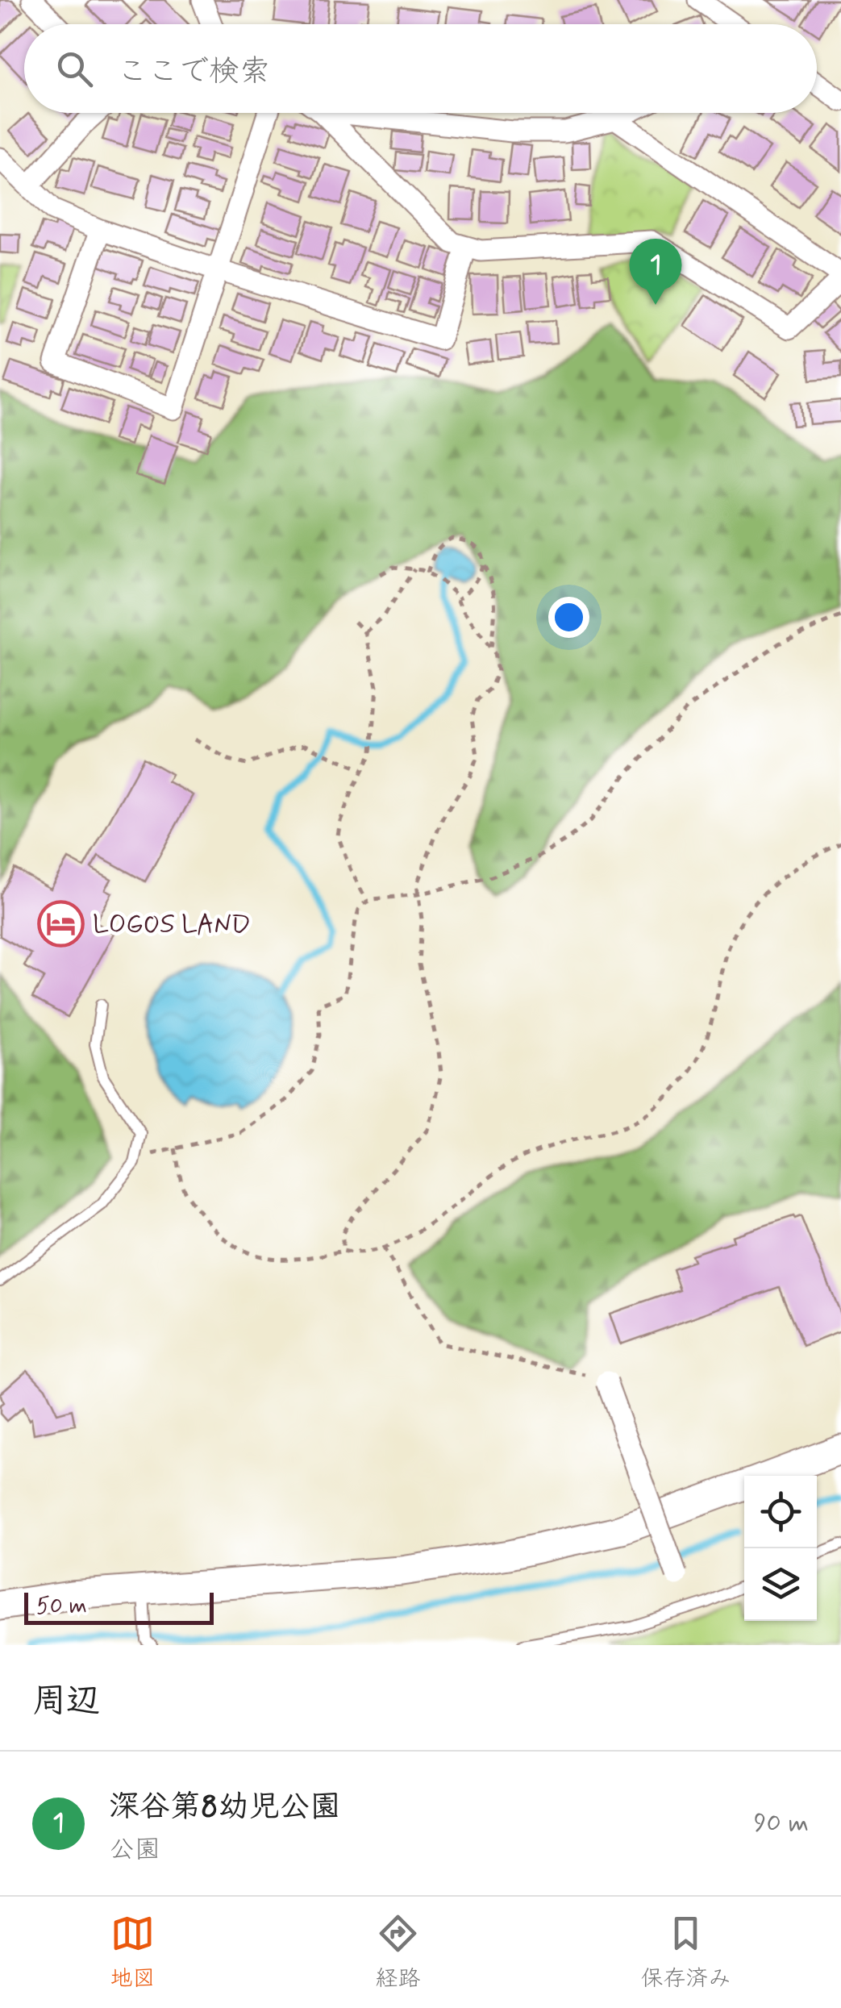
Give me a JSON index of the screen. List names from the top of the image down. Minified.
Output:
{"places":{"hotel":["LOGOS LAND"]},"scale_bar":"50 m","page":{"search":"ここで検索","pins":"1","scale":"50 m","heading":"周辺","list":[{"mark":"1","name":"深谷第8幼児公園","note":"公園","value":"90 m"}],"nav":["地図","経路","保存済み"]}}
